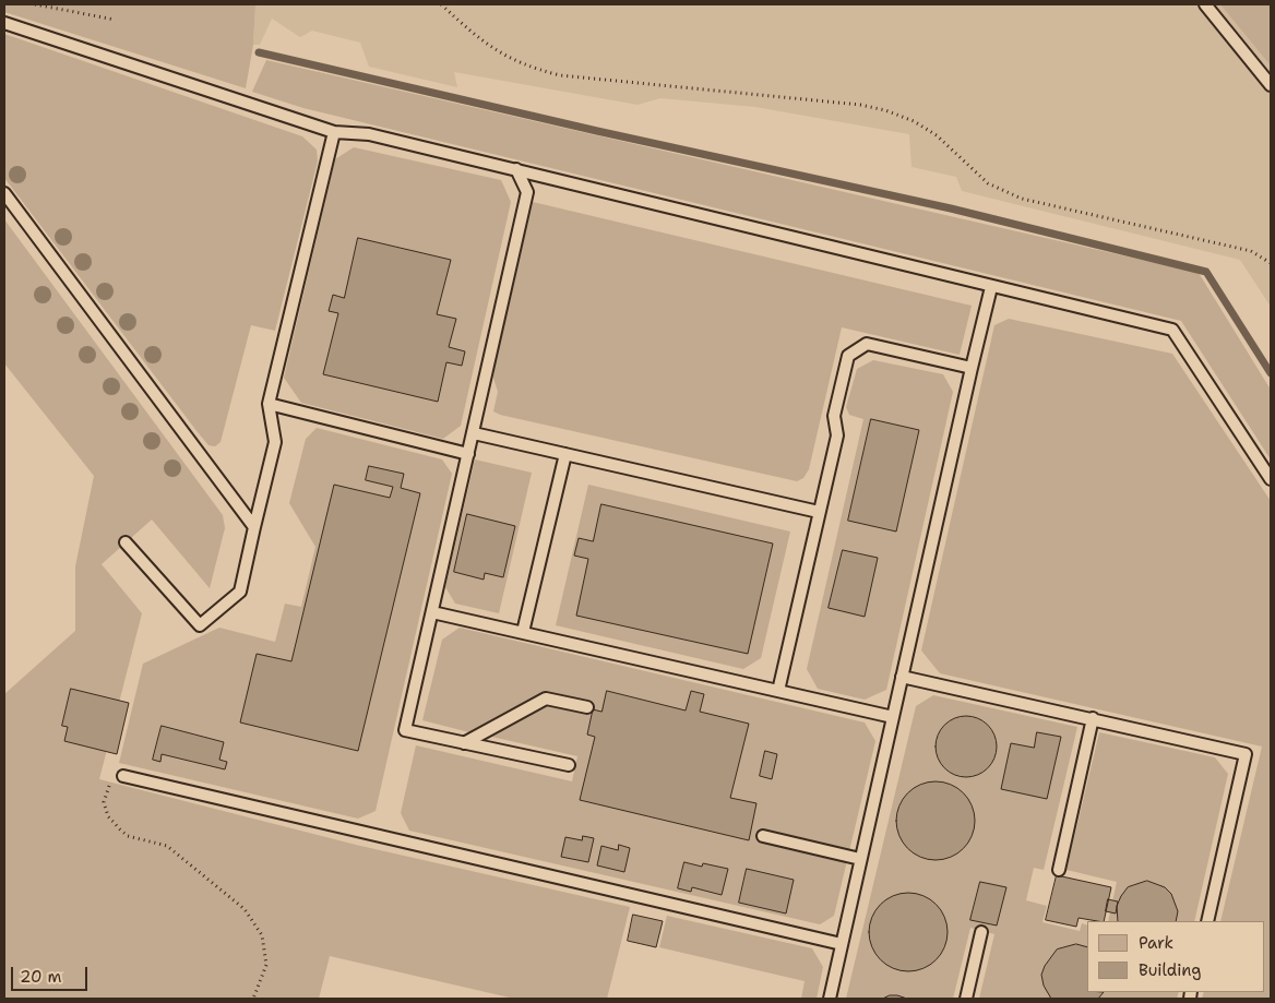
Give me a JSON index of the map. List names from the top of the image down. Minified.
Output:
{"legend":["Park","Building"],"scale_bar":"20 m"}
